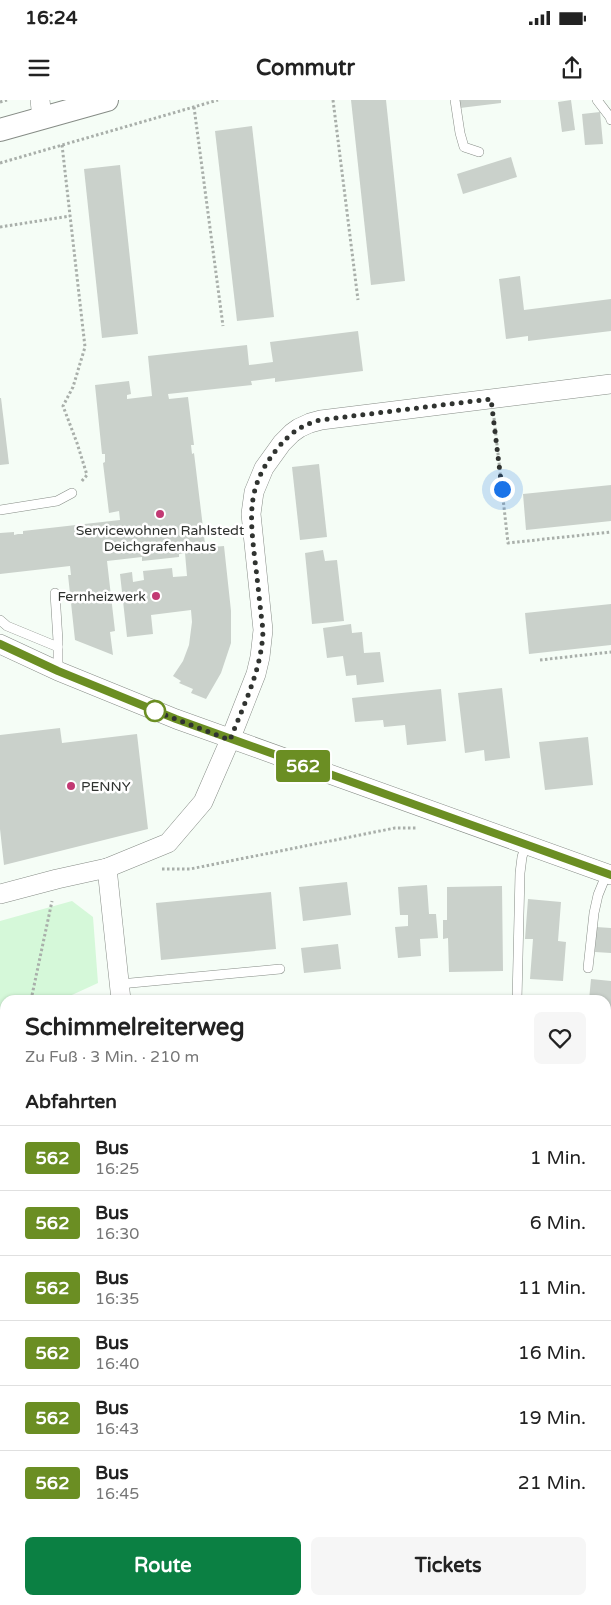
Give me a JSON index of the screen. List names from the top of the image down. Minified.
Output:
{"places":["Servicewohnen Rahlstedt Deichgrafenhaus","Fernheizwerk","PENNY"],"lines":["bus line 562"],"page":{"status":"16:24","header":"Commutr","on_map":"562","heading":[["Schimmelreiterweg","Zu Fuß · 3 Min. · 210 m"],"Abfahrten"],"list":[{"mark":"562","name":"Bus","note":"16:25","value":"1 Min."},{"mark":"562","name":"Bus","note":"16:30","value":"6 Min."},{"mark":"562","name":"Bus","note":"16:35","value":"11 Min."},{"mark":"562","name":"Bus","note":"16:40","value":"16 Min."},{"mark":"562","name":"Bus","note":"16:43","value":"19 Min."},{"mark":"562","name":"Bus","note":"16:45","value":"21 Min."}],"buttons":["Route","Tickets"]}}
